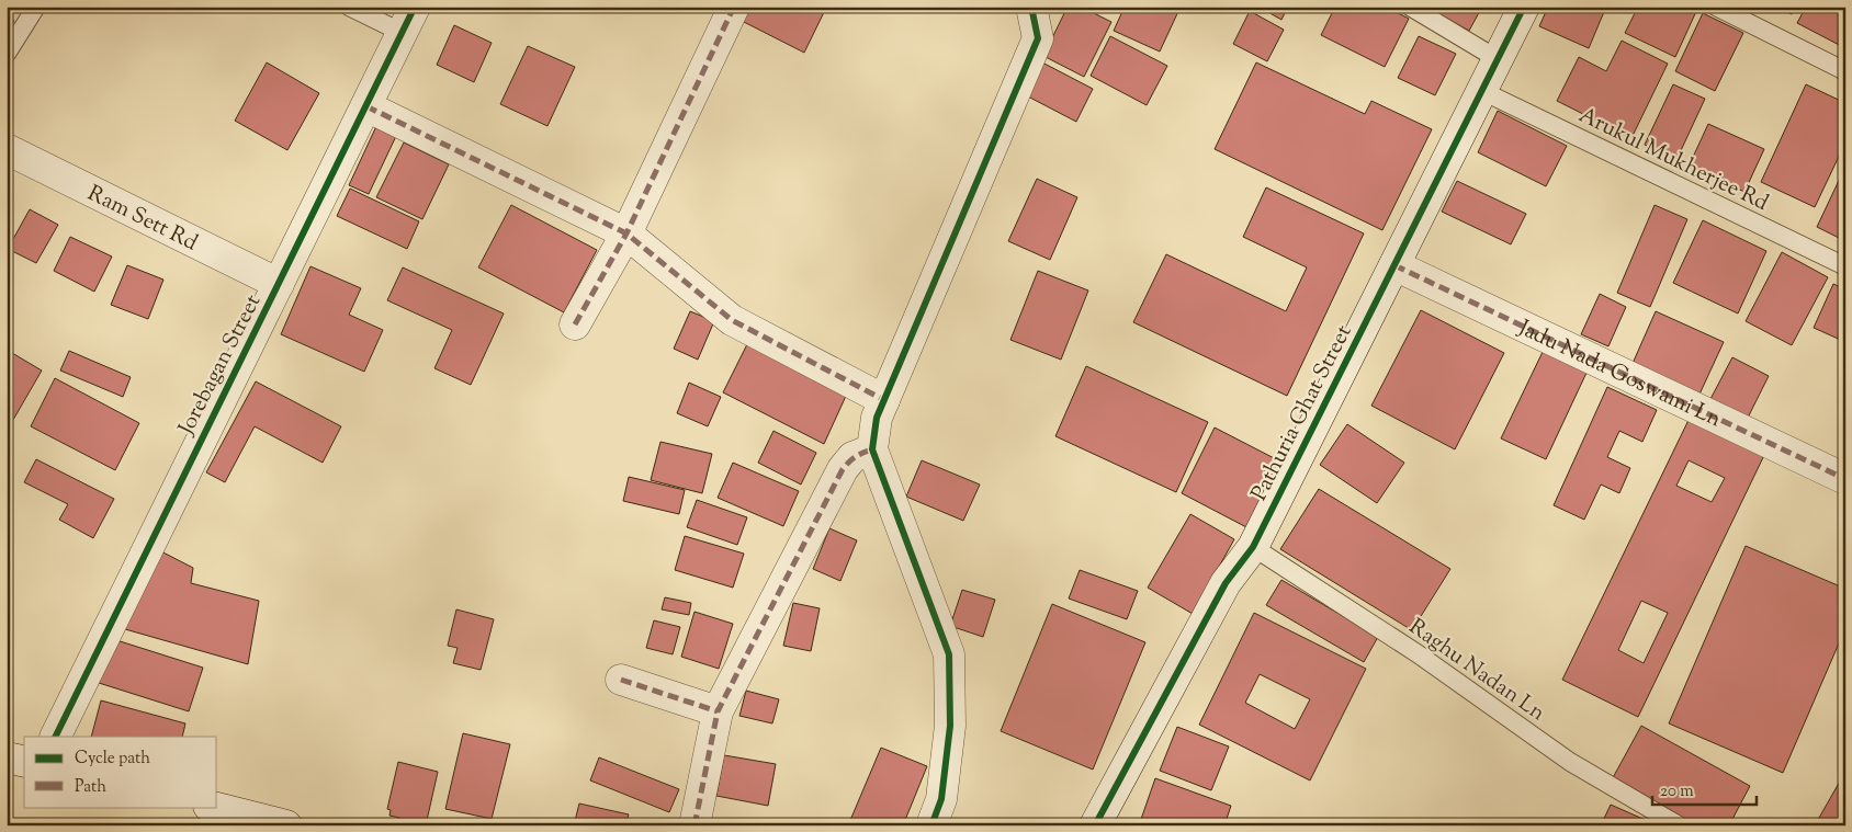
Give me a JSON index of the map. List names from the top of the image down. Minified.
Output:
{"streets":{"street":["Ram Sett Rd","Jorebagan Street","Jadu Nada Goswami Ln","Pathuria Ghat Street"],"lane":["Arukul Mukherjee Rd","Raghu Nadan Ln"]},"crossings":[["Arukul Mukherjee Rd","Pathuria Ghat Street"],["Ram Sett Rd","Jorebagan Street"],["Jadu Nada Goswami Ln","Pathuria Ghat Street"],["Pathuria Ghat Street","Raghu Nadan Ln"]],"legend":["Cycle path","Path"],"scale_bar":"20 m"}
